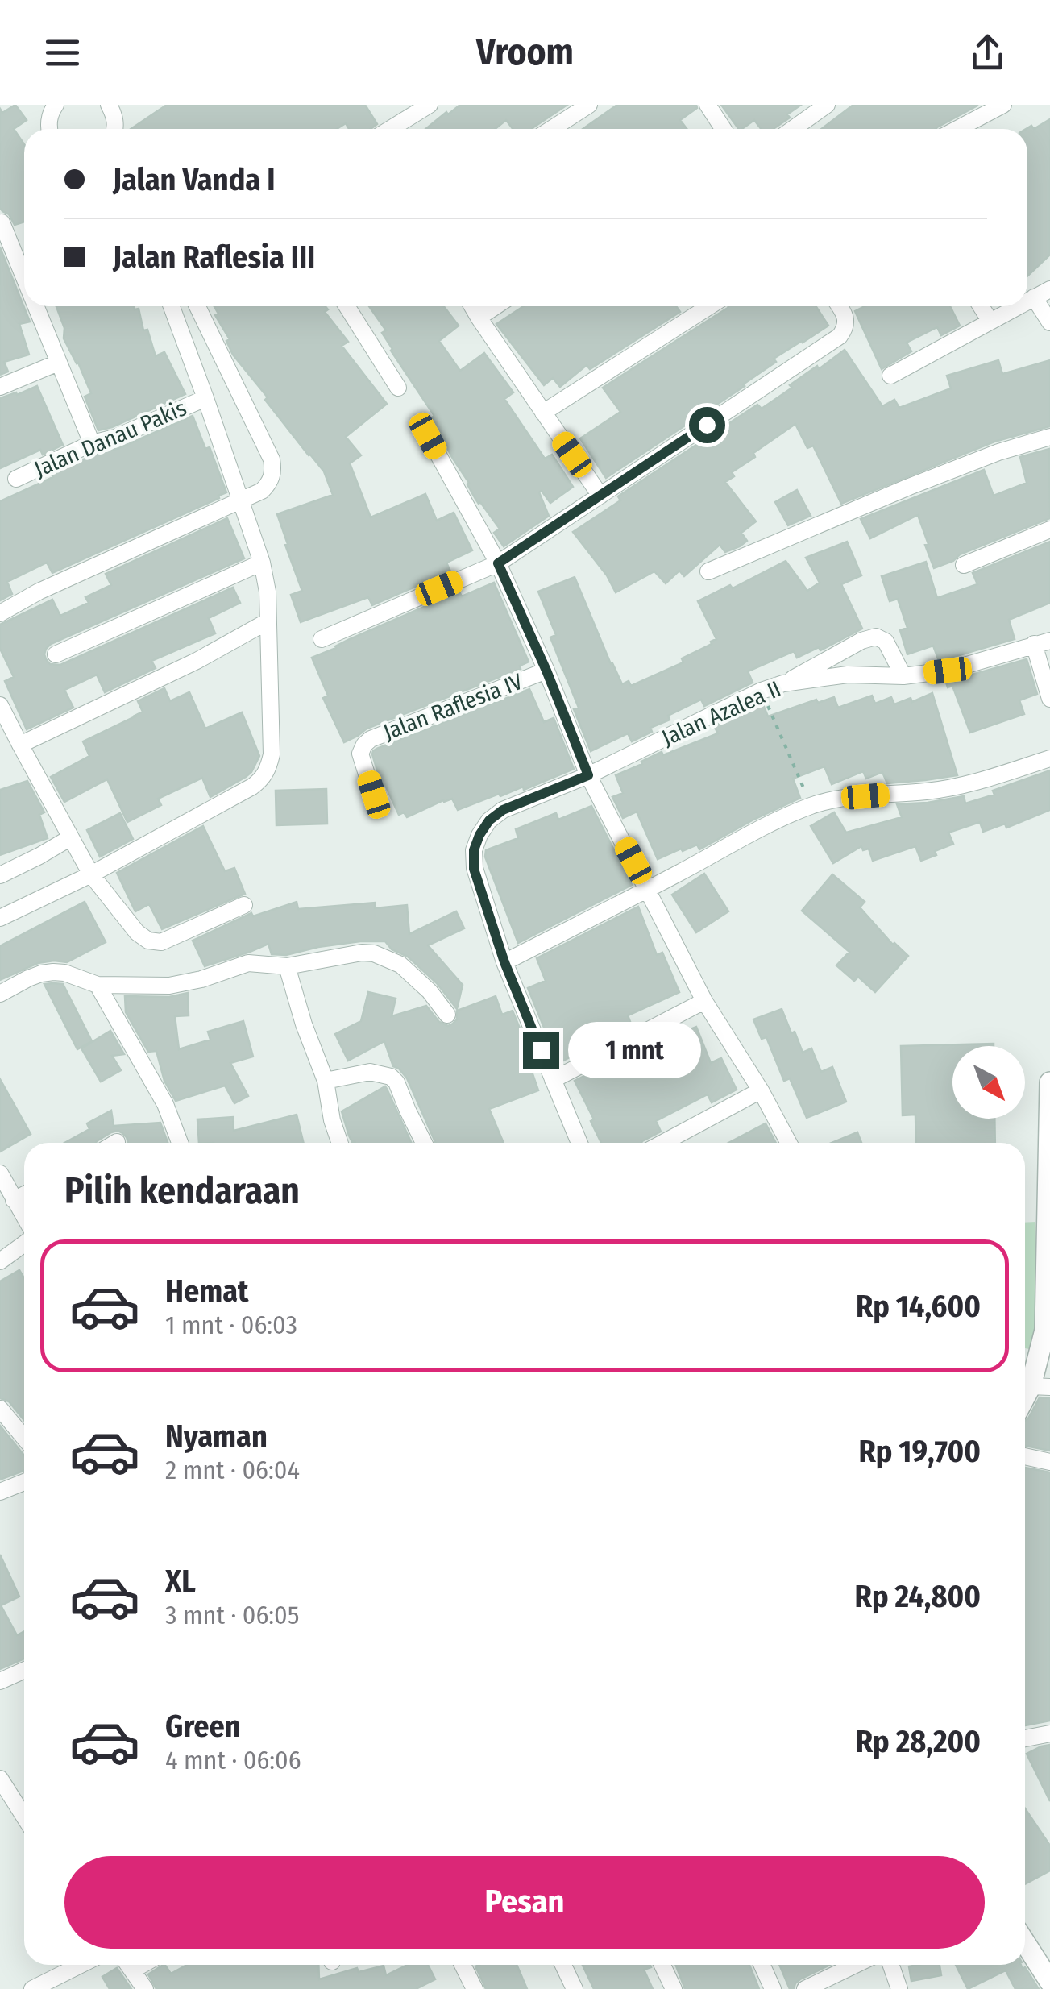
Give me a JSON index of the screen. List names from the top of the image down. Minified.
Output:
{"streets":{"street":["Jalan Danau Pakis","Jalan Raflesia IV","Jalan Azalea II"]},"north":"bottom right","page":{"header":"Vroom","banner":["Jalan Vanda I","Jalan Raflesia III"],"bubble":"1 mnt","heading":"Pilih kendaraan","list":[{"name":"Hemat","note":"1 mnt · 06:03","value":"Rp 14,600"},{"name":"Nyaman","note":"2 mnt · 06:04","value":"Rp 19,700"},{"name":"XL","note":"3 mnt · 06:05","value":"Rp 24,800"},{"name":"Green","note":"4 mnt · 06:06","value":"Rp 28,200"}],"buttons":"Pesan"}}
